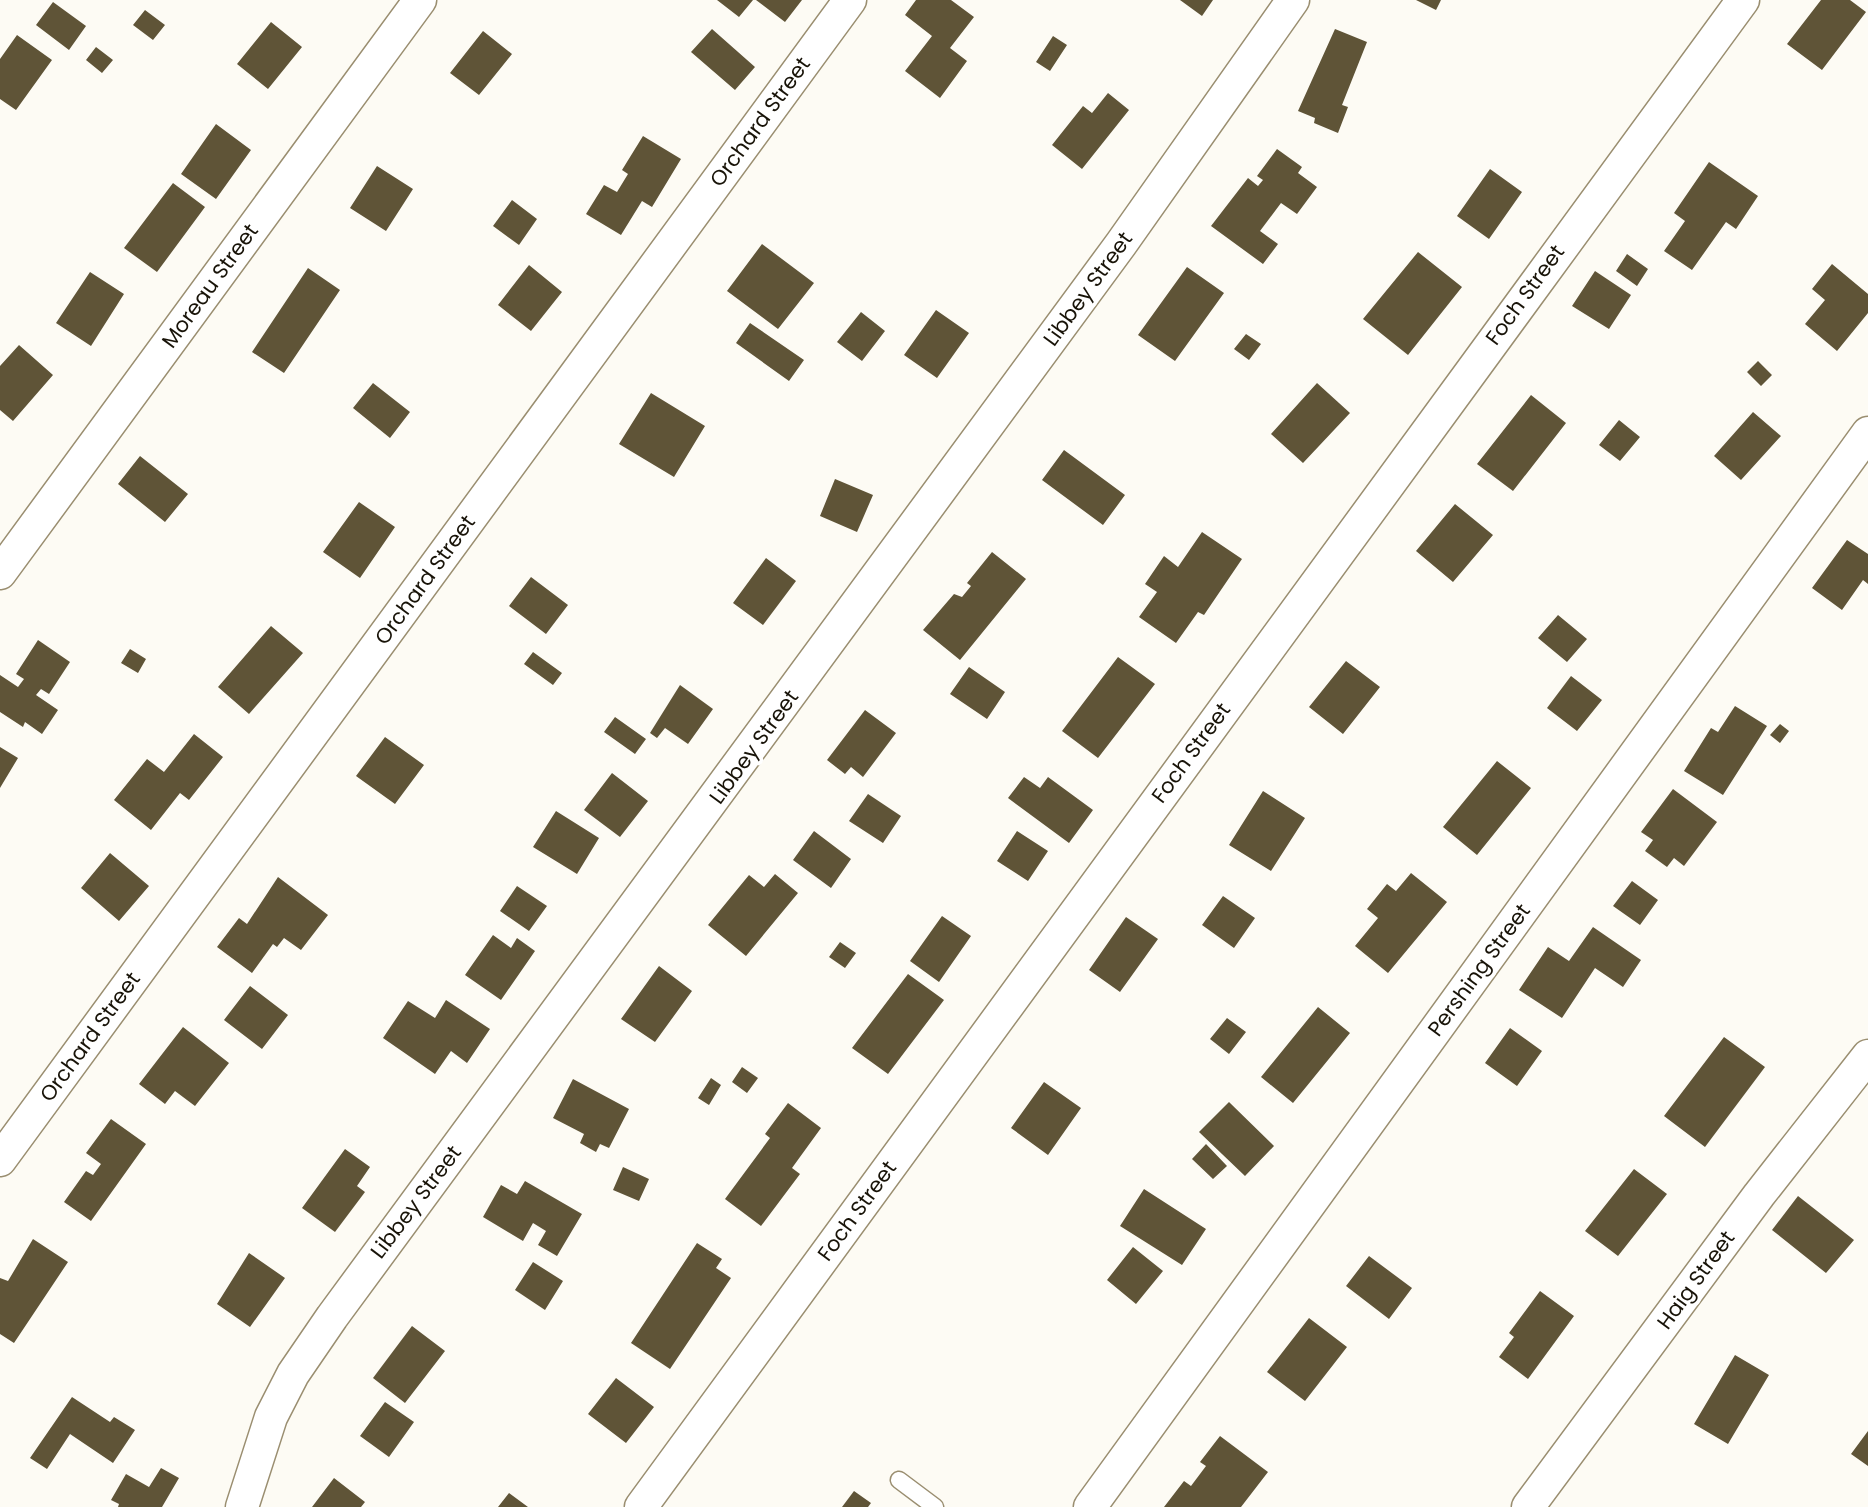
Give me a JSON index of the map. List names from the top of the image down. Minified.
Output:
{"streets":{"street":["Orchard Street","Moreau Street","Libbey Street","Foch Street","Pershing Street","Haig Street"]}}
